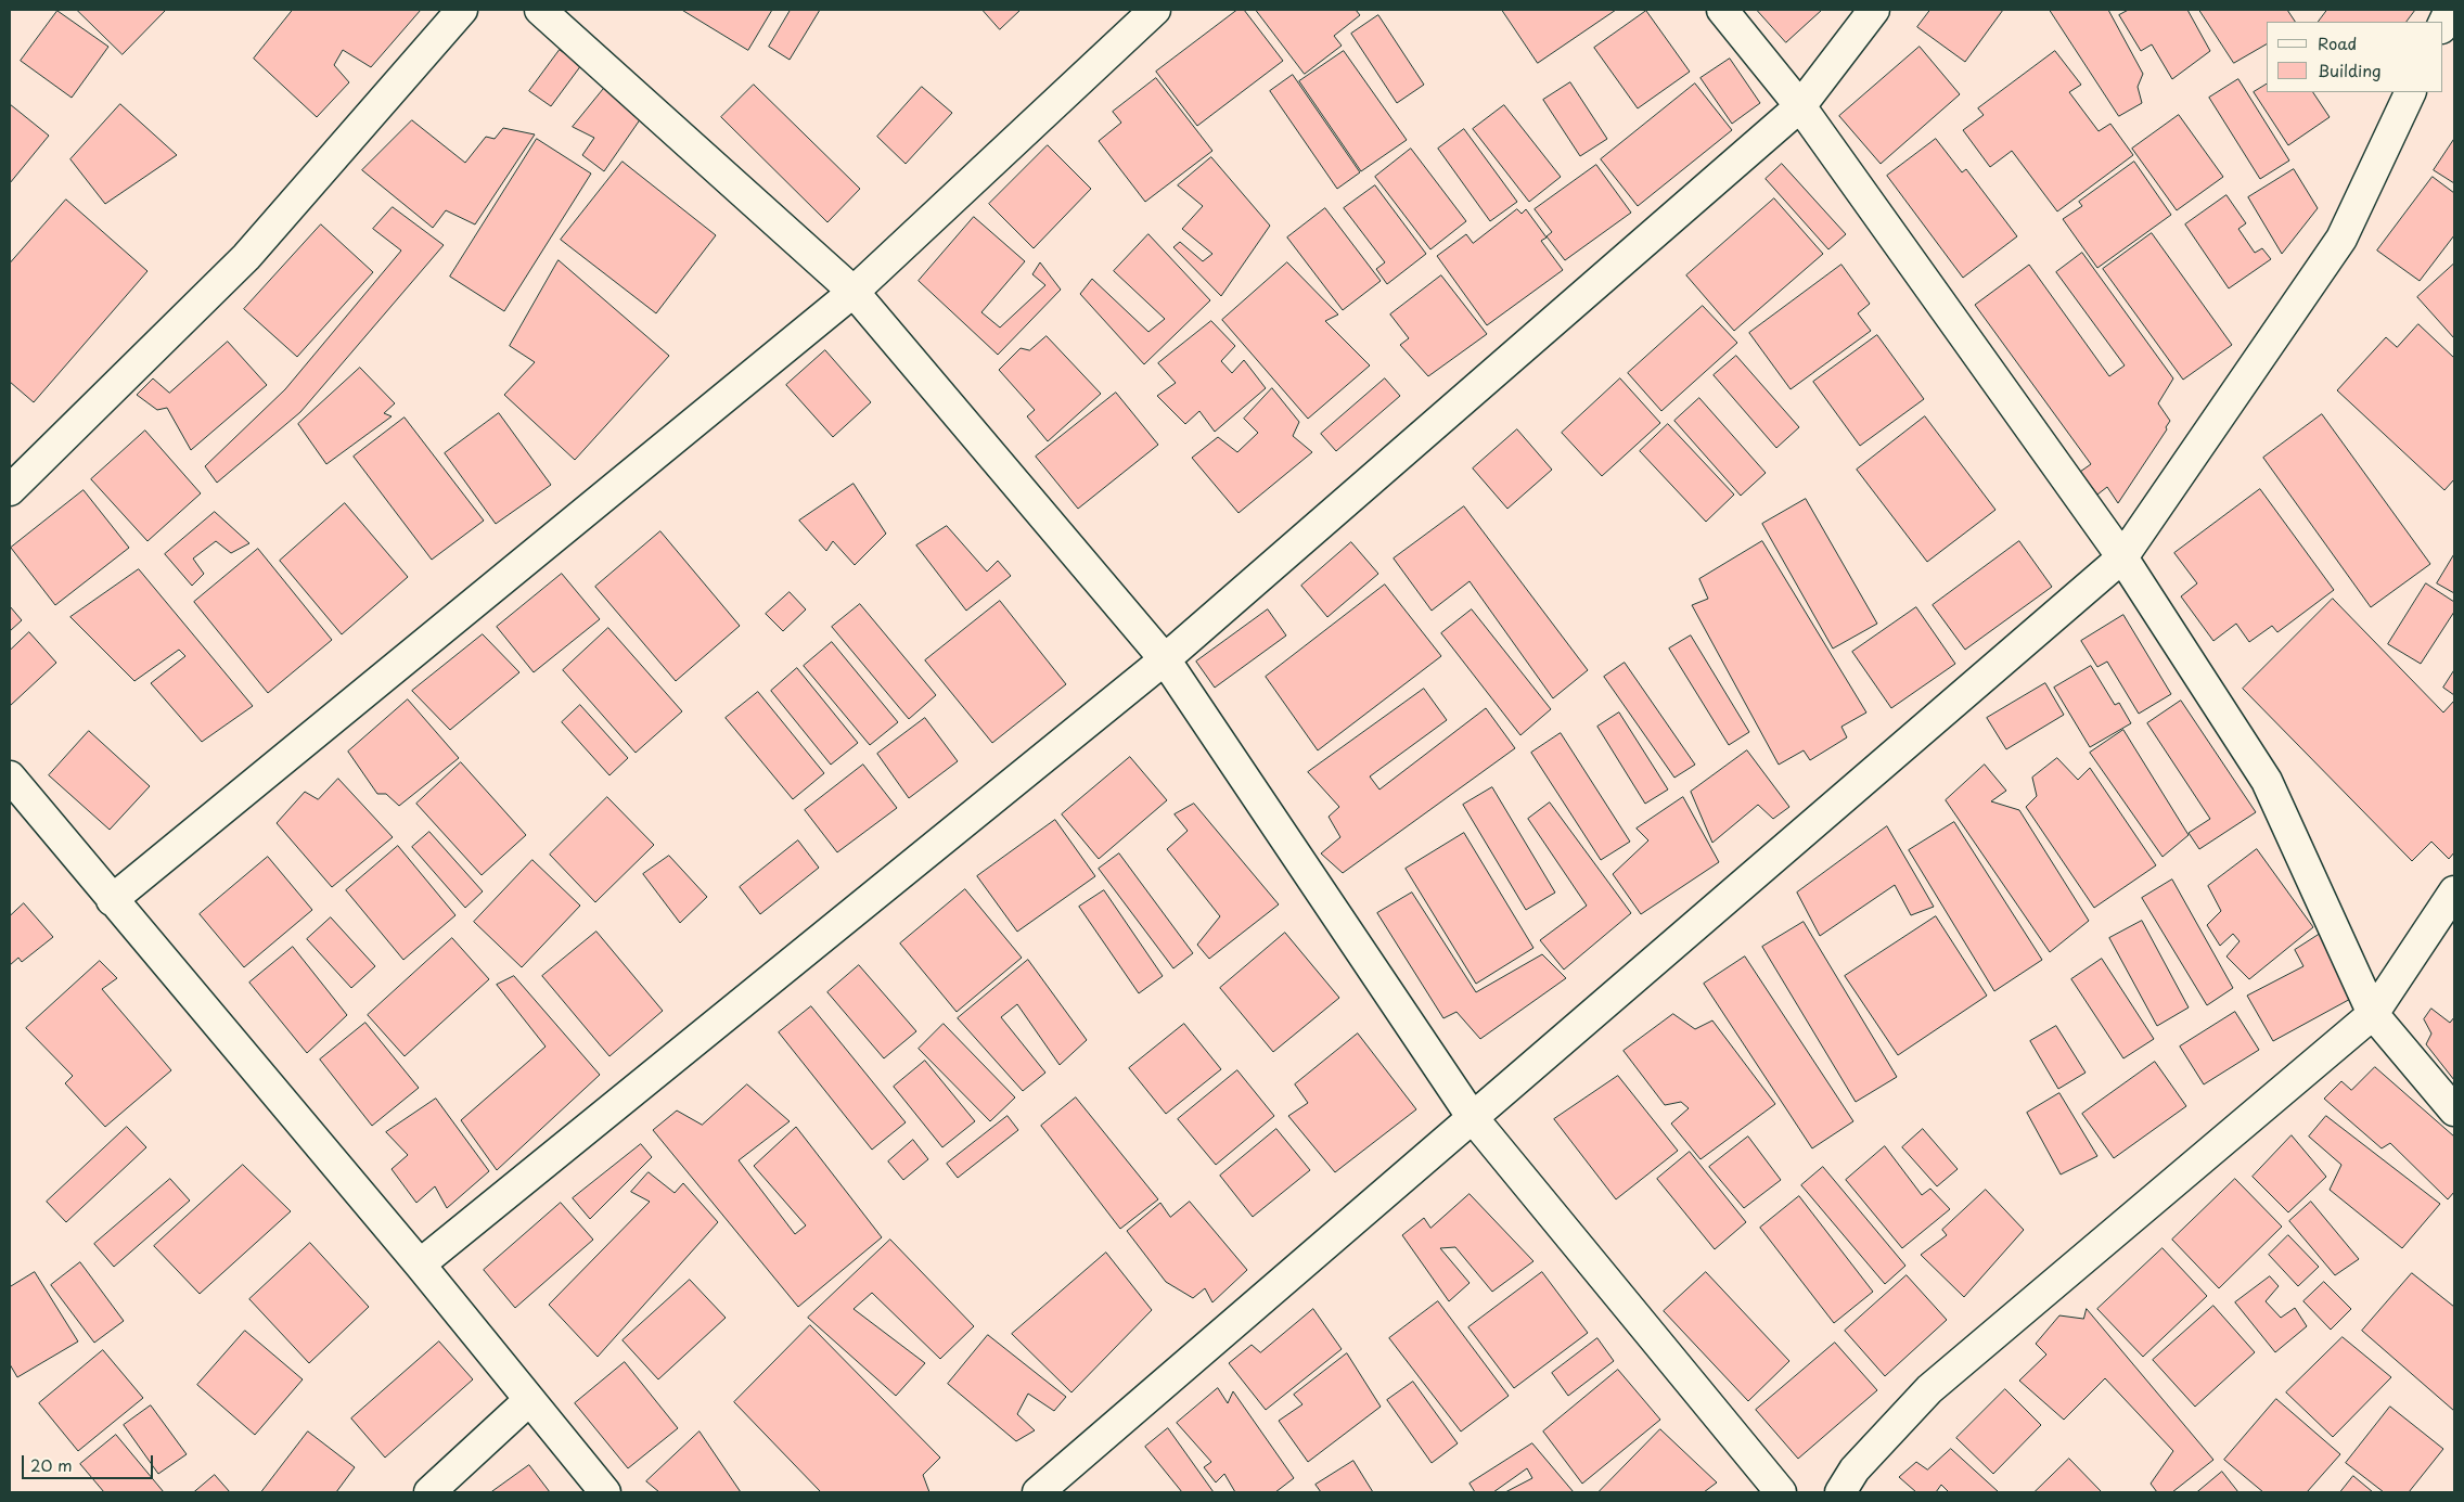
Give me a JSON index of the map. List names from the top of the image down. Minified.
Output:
{"legend":["Road","Building"],"scale_bar":"20 m"}
